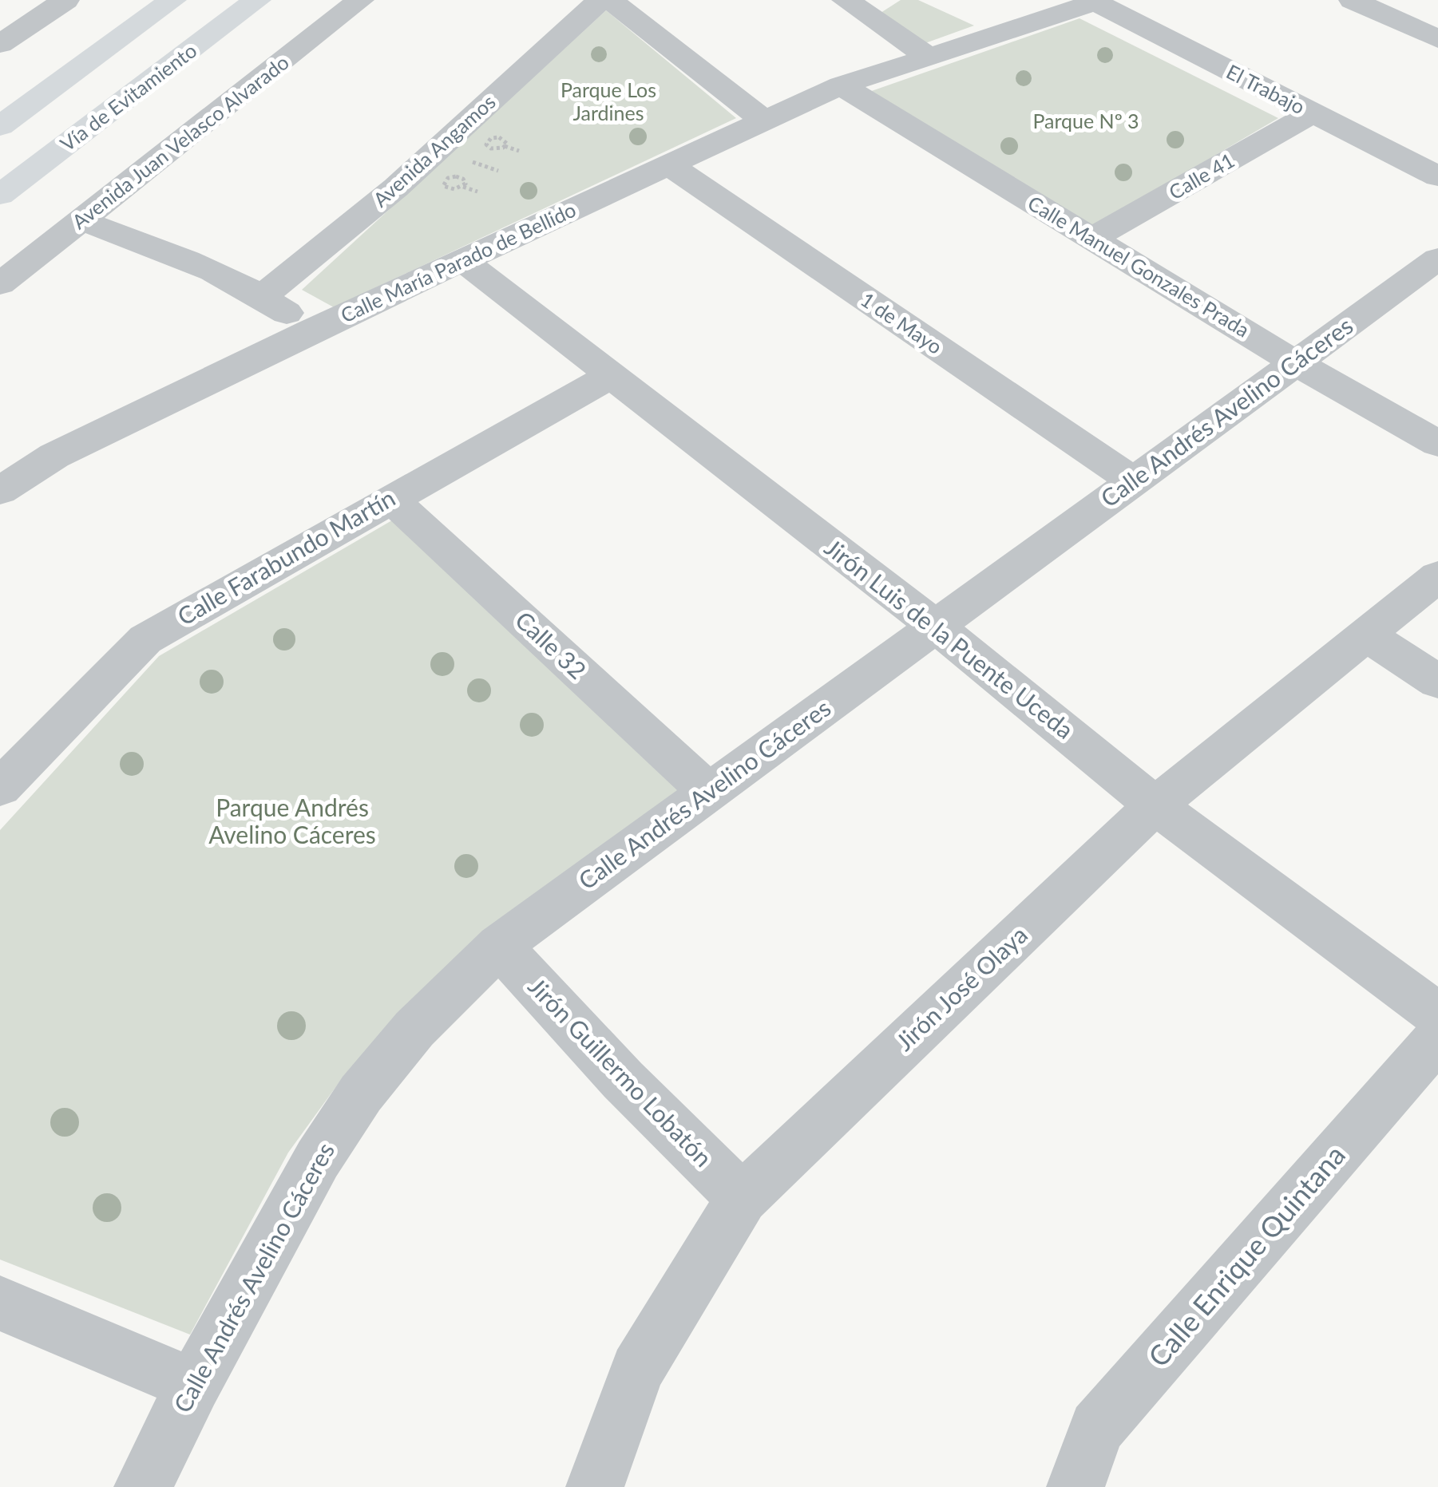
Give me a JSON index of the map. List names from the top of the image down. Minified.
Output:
{"streets":{"highway":["Vía de Evitamiento"],"street":["El Trabajo","Avenida Juan Velasco Alvarado","Avenida Angamos","Calle 41","Calle María Parado de Bellido","Calle Manuel Gonzales Prada","1 de Mayo","Calle Andrés Avelino Cáceres","Calle Farabundo Martín","Jirón Luis de la Puente Uceda","Calle 32","Jirón José Olaya","Jirón Guillermo Lobatón","Calle Enrique Quintana"]},"crossings":[["El Trabajo","Calle 41"],["El Trabajo","Calle María Parado de Bellido"],["Calle 41","Calle Manuel Gonzales Prada"],["Calle María Parado de Bellido","Calle Manuel Gonzales Prada"],["Calle María Parado de Bellido","1 de Mayo"],["Calle María Parado de Bellido","Jirón Luis de la Puente Uceda"],["Calle Manuel Gonzales Prada","Calle Andrés Avelino Cáceres"],["1 de Mayo","Calle Andrés Avelino Cáceres"],["Calle Andrés Avelino Cáceres","Jirón Luis de la Puente Uceda"],["Calle Andrés Avelino Cáceres","Calle 32"],["Calle Andrés Avelino Cáceres","Jirón Guillermo Lobatón"],["Calle Farabundo Martín","Jirón Luis de la Puente Uceda"],["Calle Farabundo Martín","Calle 32"],["Jirón Luis de la Puente Uceda","Jirón José Olaya"],["Jirón José Olaya","Jirón Guillermo Lobatón"]],"parks":["Parque Los Jardines","Parque Nº 3","Parque Andrés Avelino Cáceres"]}
